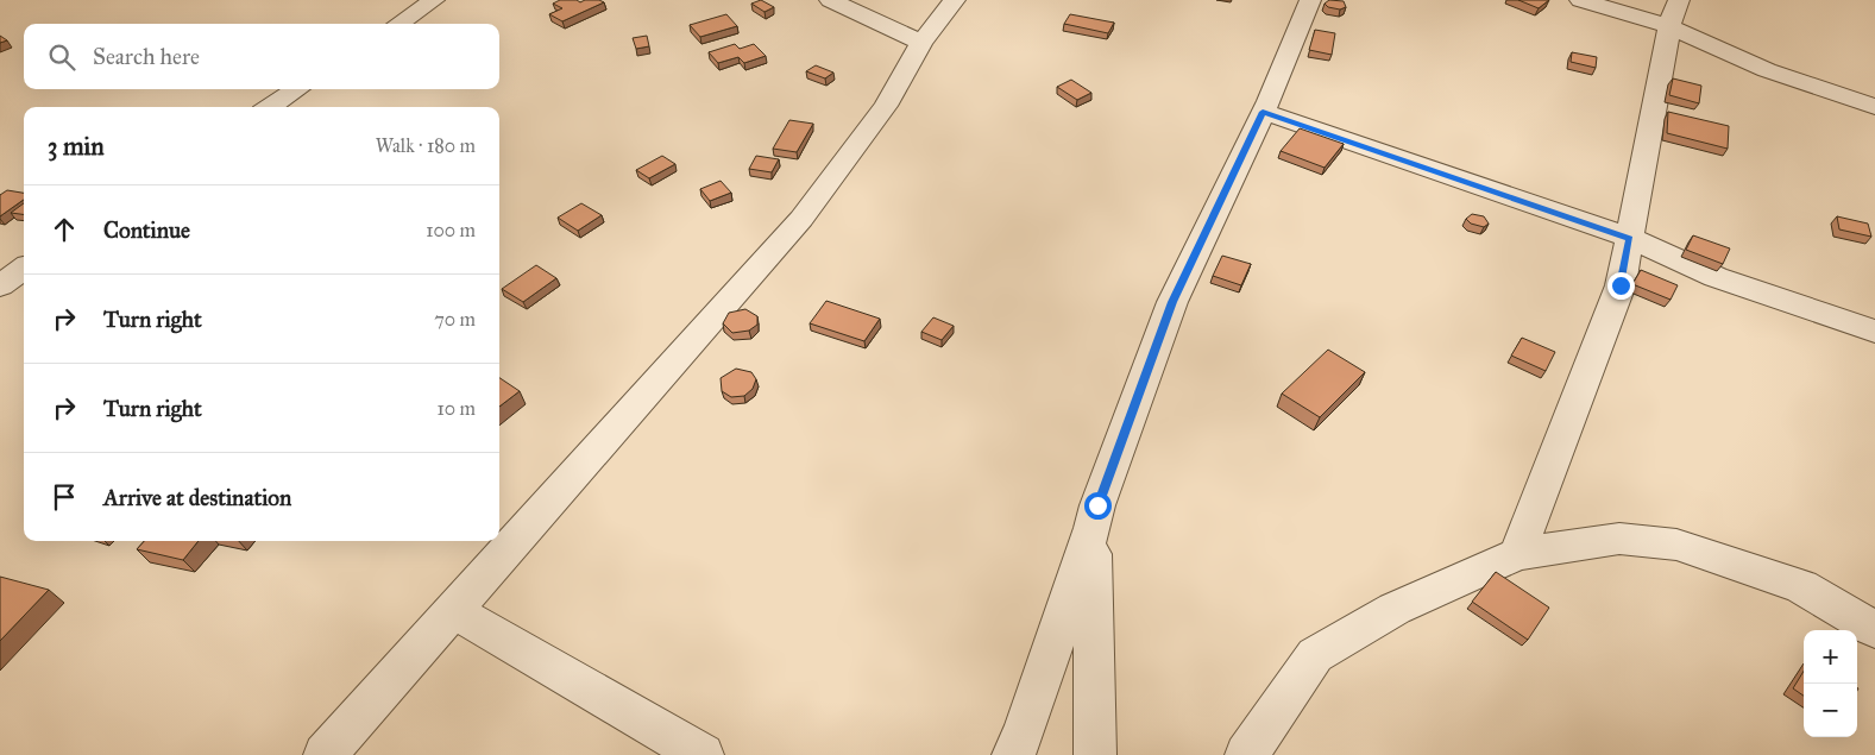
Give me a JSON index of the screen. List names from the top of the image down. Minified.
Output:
{"page":{"search":"Search here","heading":["3 min","Walk · 180 m"],"list":[["Continue","100 m"],["Turn right","70 m"],["Turn right","10 m"],"Arrive at destination"],"map_buttons":["+","−"]}}
